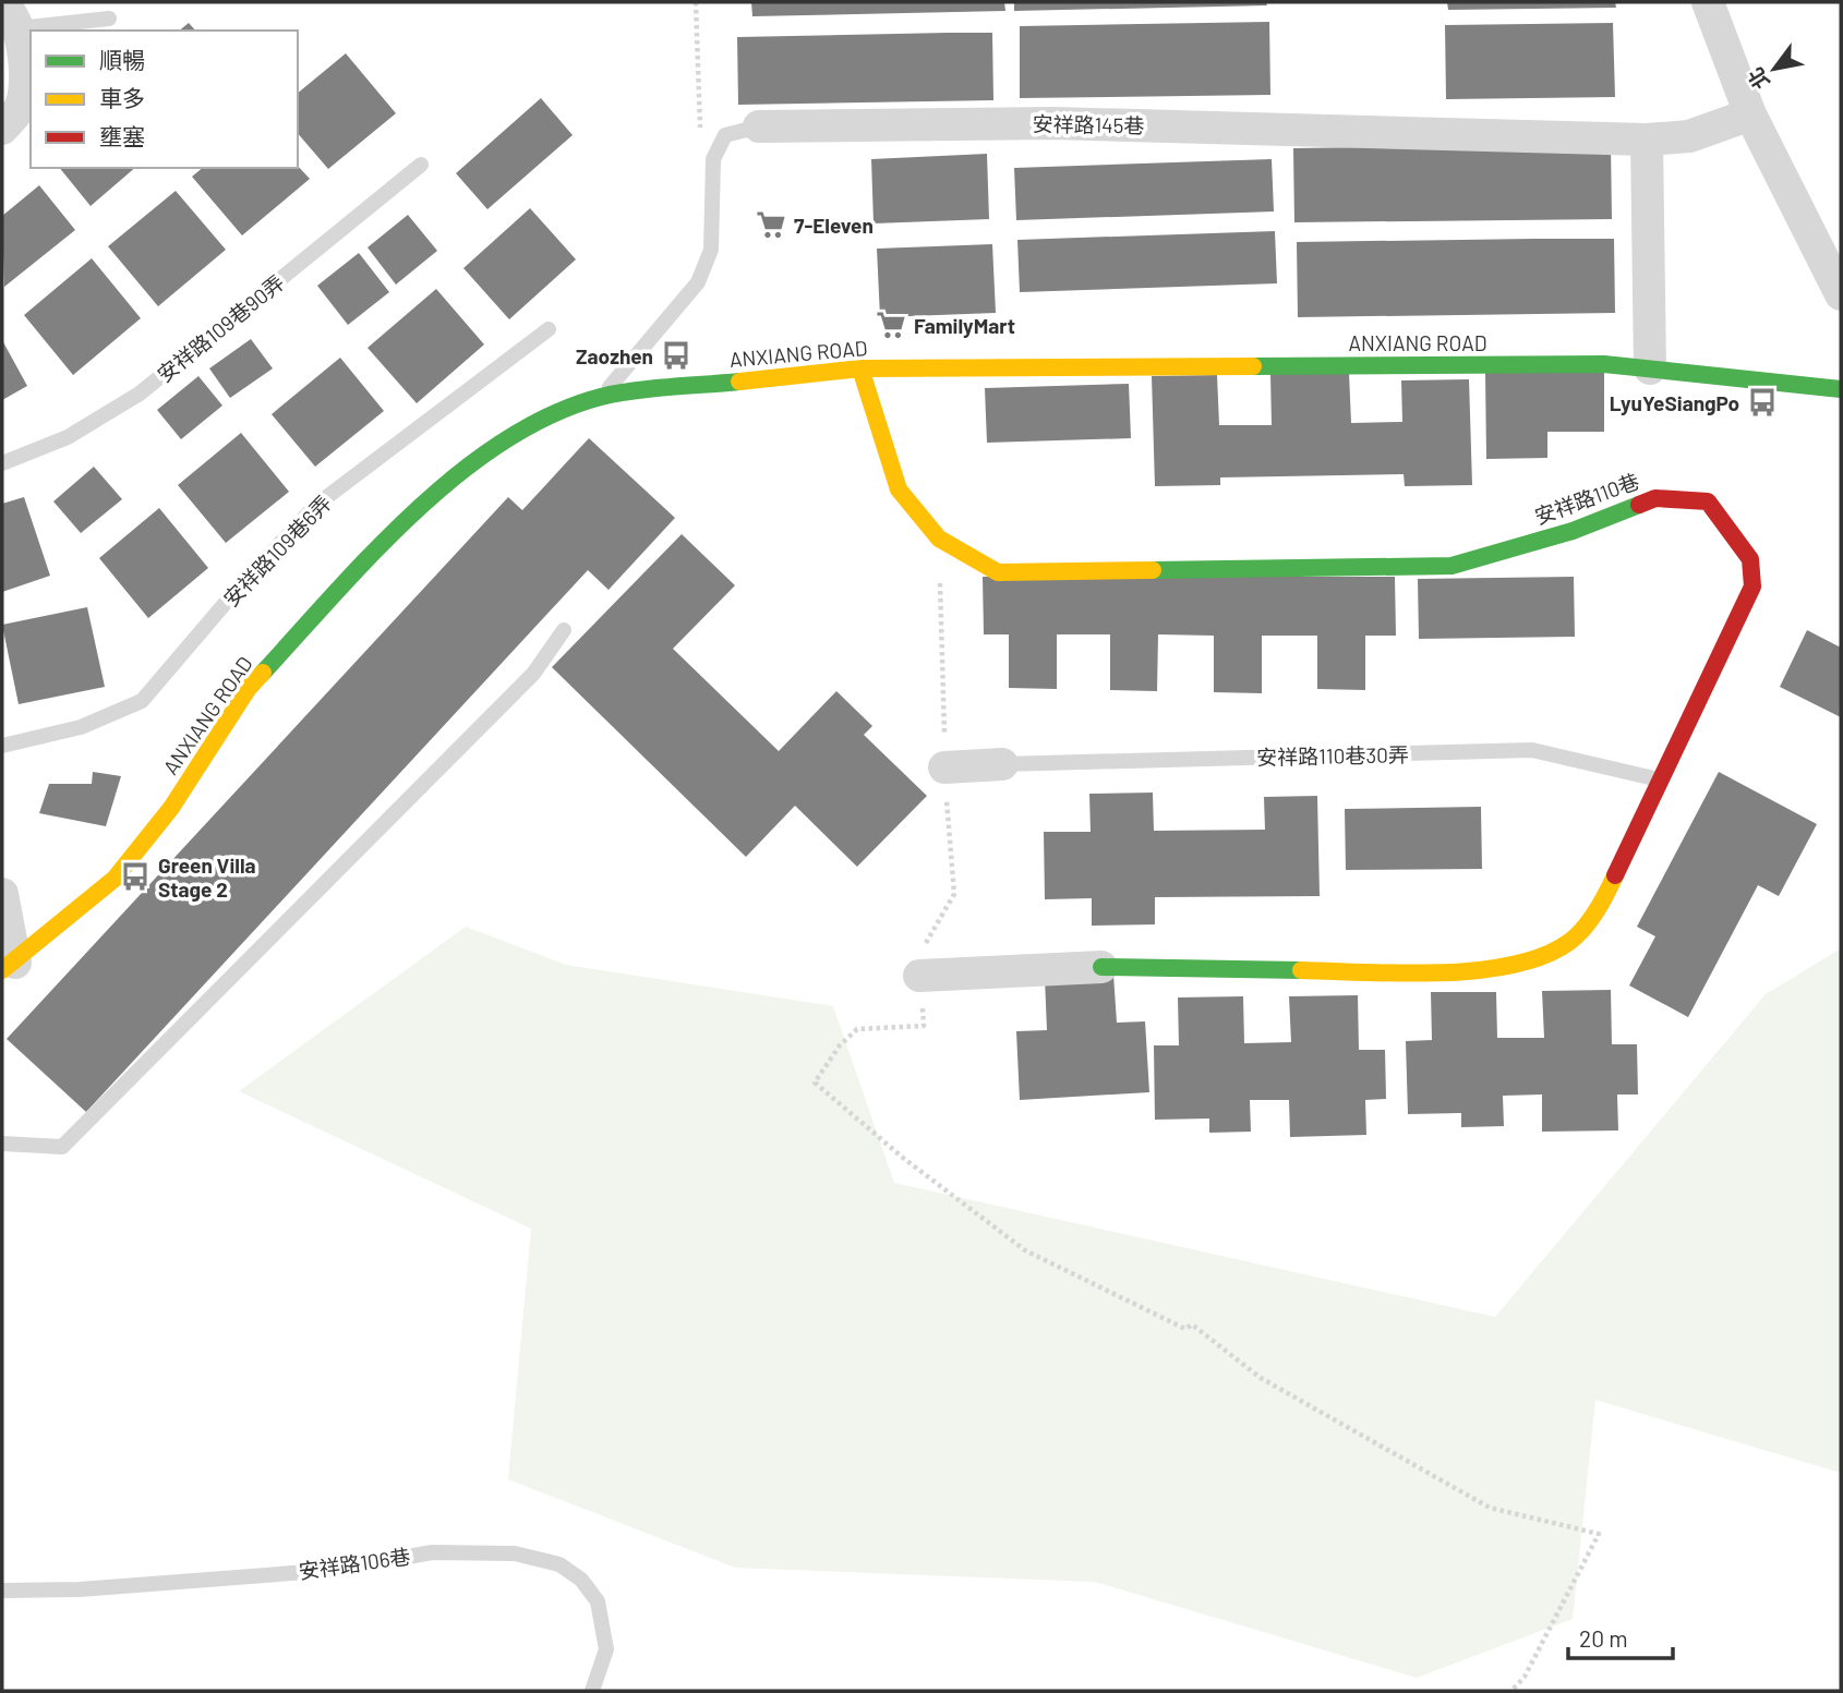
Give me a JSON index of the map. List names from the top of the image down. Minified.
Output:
{"streets":{"street":["安祥路145巷","ANXIANG ROAD","安祥路110巷"],"lane":["安祥路109巷90弄","安祥路109巷6弄","安祥路110巷30弄","安祥路106巷"]},"crossings":[["ANXIANG ROAD","安祥路110巷"],["安祥路110巷","安祥路110巷30弄"]],"places":{"supermarket":["7-Eleven","FamilyMart"],"bus stop":["Zaozhen","LyuYeSiangPo","Green Villa Stage 2"]},"legend":["順暢","車多","壅塞"],"scale_bar":"20 m","north":"bottom left"}
